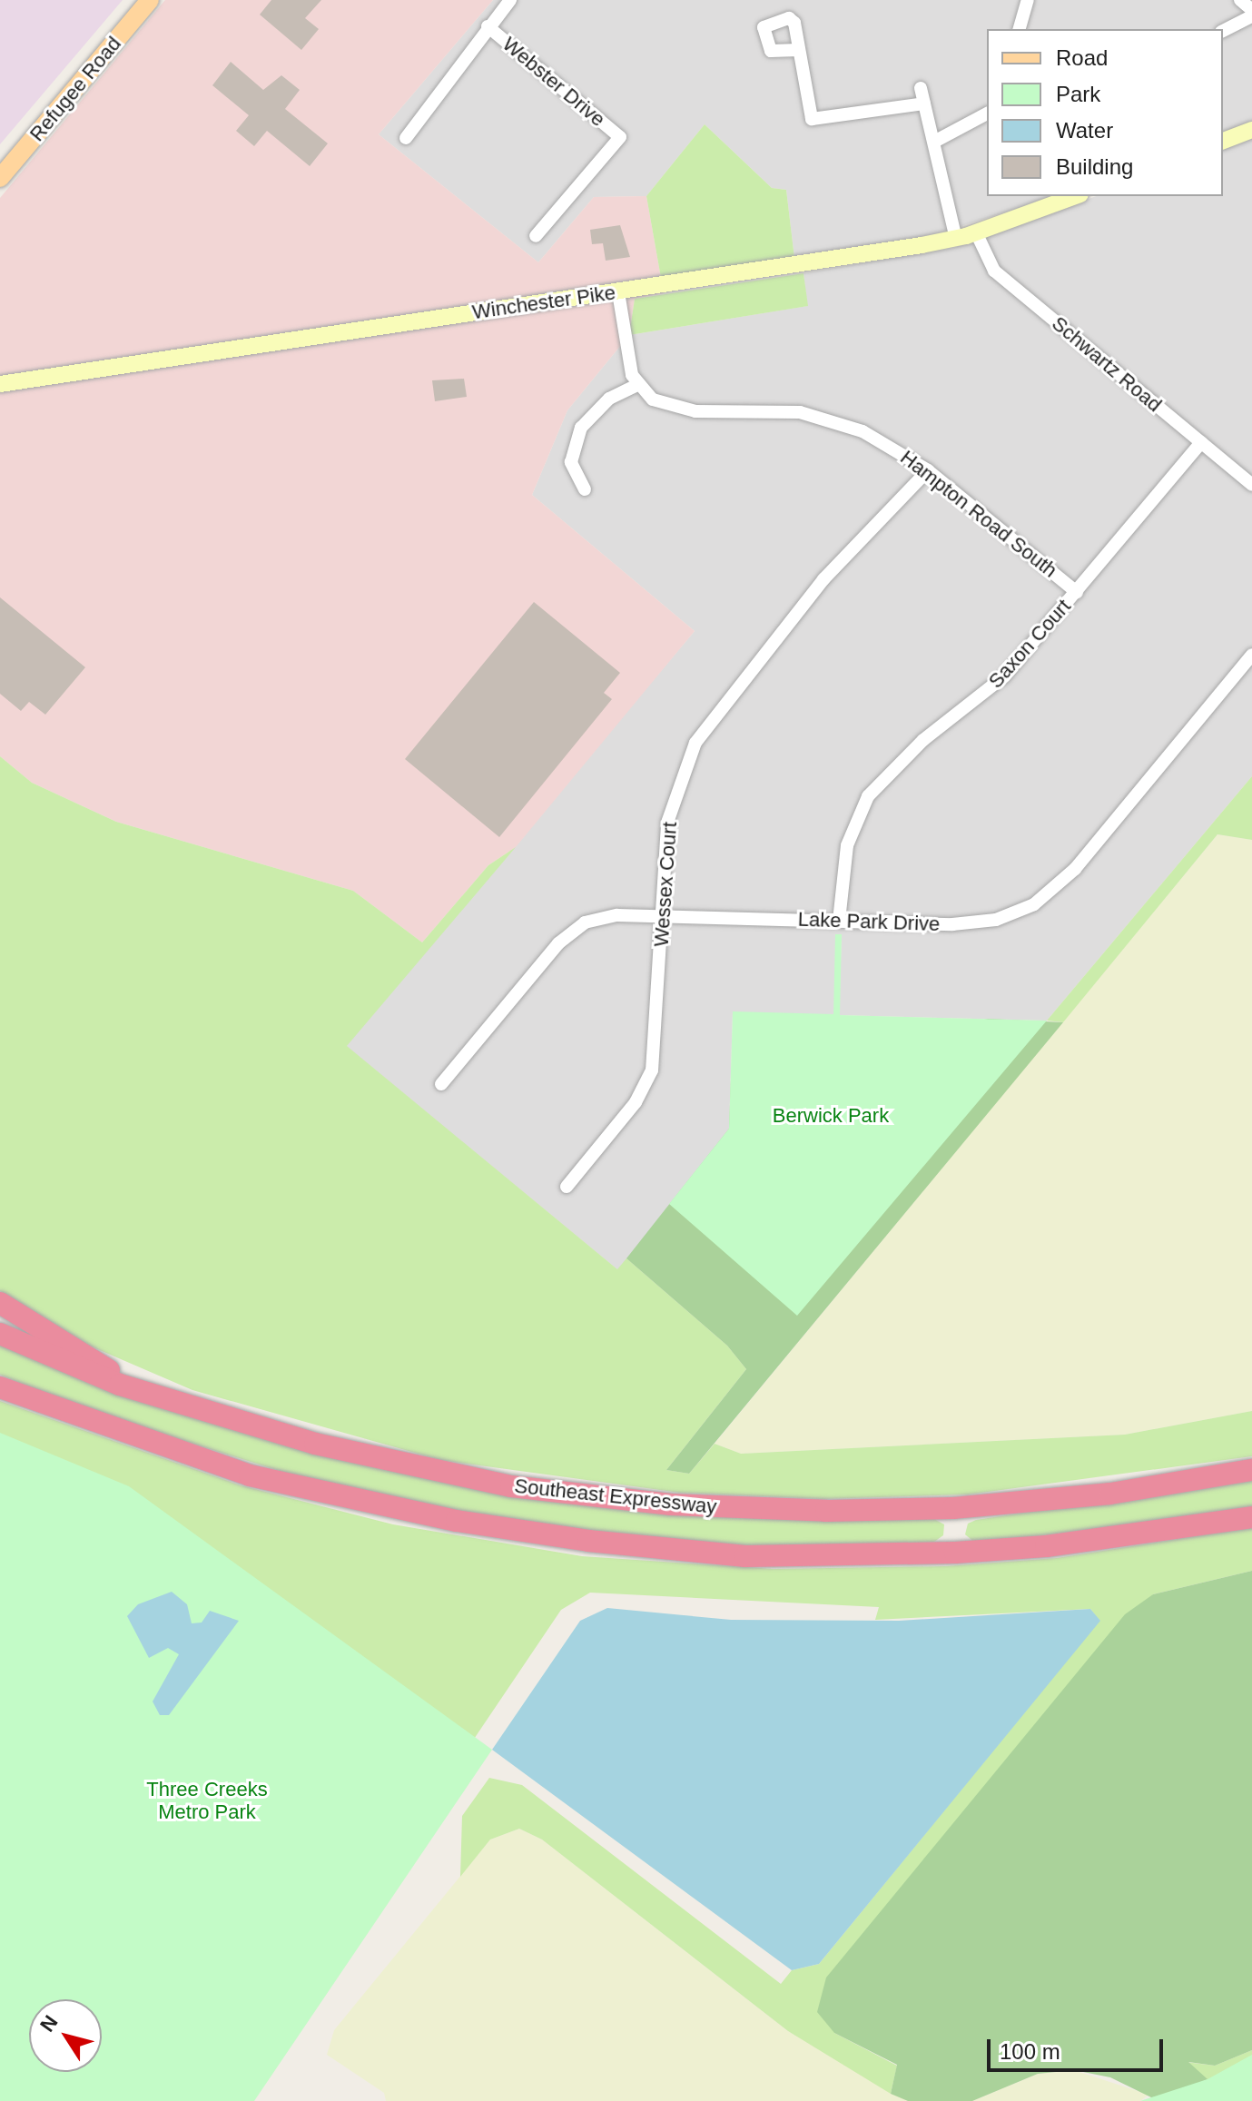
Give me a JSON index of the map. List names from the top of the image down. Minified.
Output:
{"streets":{"highway":["Southeast Expressway"],"main road":["Refugee Road","Winchester Pike"],"street":["Webster Drive","Schwartz Road","Hampton Road South","Saxon Court","Wessex Court","Lake Park Drive"]},"crossings":[["Winchester Pike","Schwartz Road"],["Schwartz Road","Saxon Court"],["Hampton Road South","Saxon Court"],["Hampton Road South","Wessex Court"],["Saxon Court","Lake Park Drive"],["Wessex Court","Lake Park Drive"]],"parks":["Berwick Park","Three Creeks Metro Park"],"legend":["Road","Park","Water","Building"],"scale_bar":"100 m","north":"top left"}
